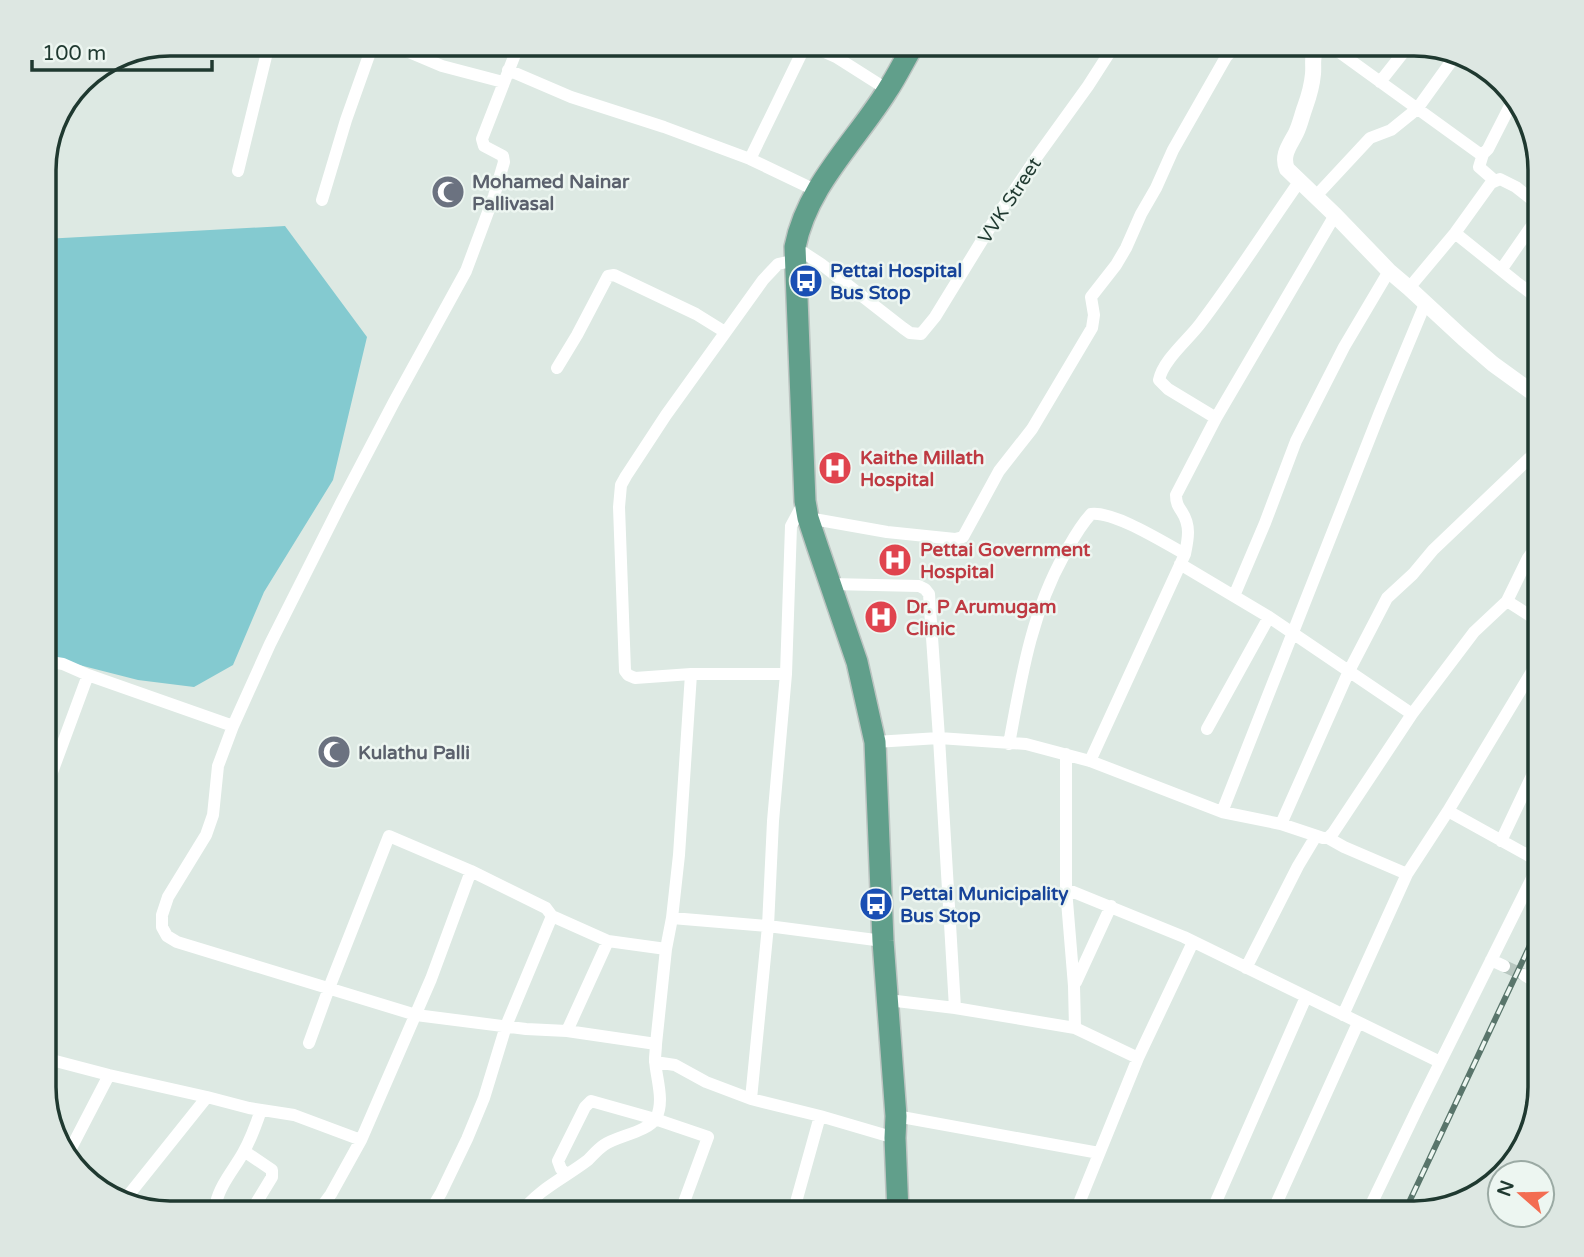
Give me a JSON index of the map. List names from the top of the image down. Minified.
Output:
{"streets":{"street":["VVK Street"]},"places":{"mosque":["Mohamed Nainar Pallivasal","Kulathu Palli"],"bus stop":["Pettai Hospital Bus Stop","Pettai Municipality Bus Stop"],"hospital":["Kaithe Millath Hospital","Pettai Government Hospital","Dr. P Arumugam Clinic"]},"scale_bar":"100 m","north":"left"}
